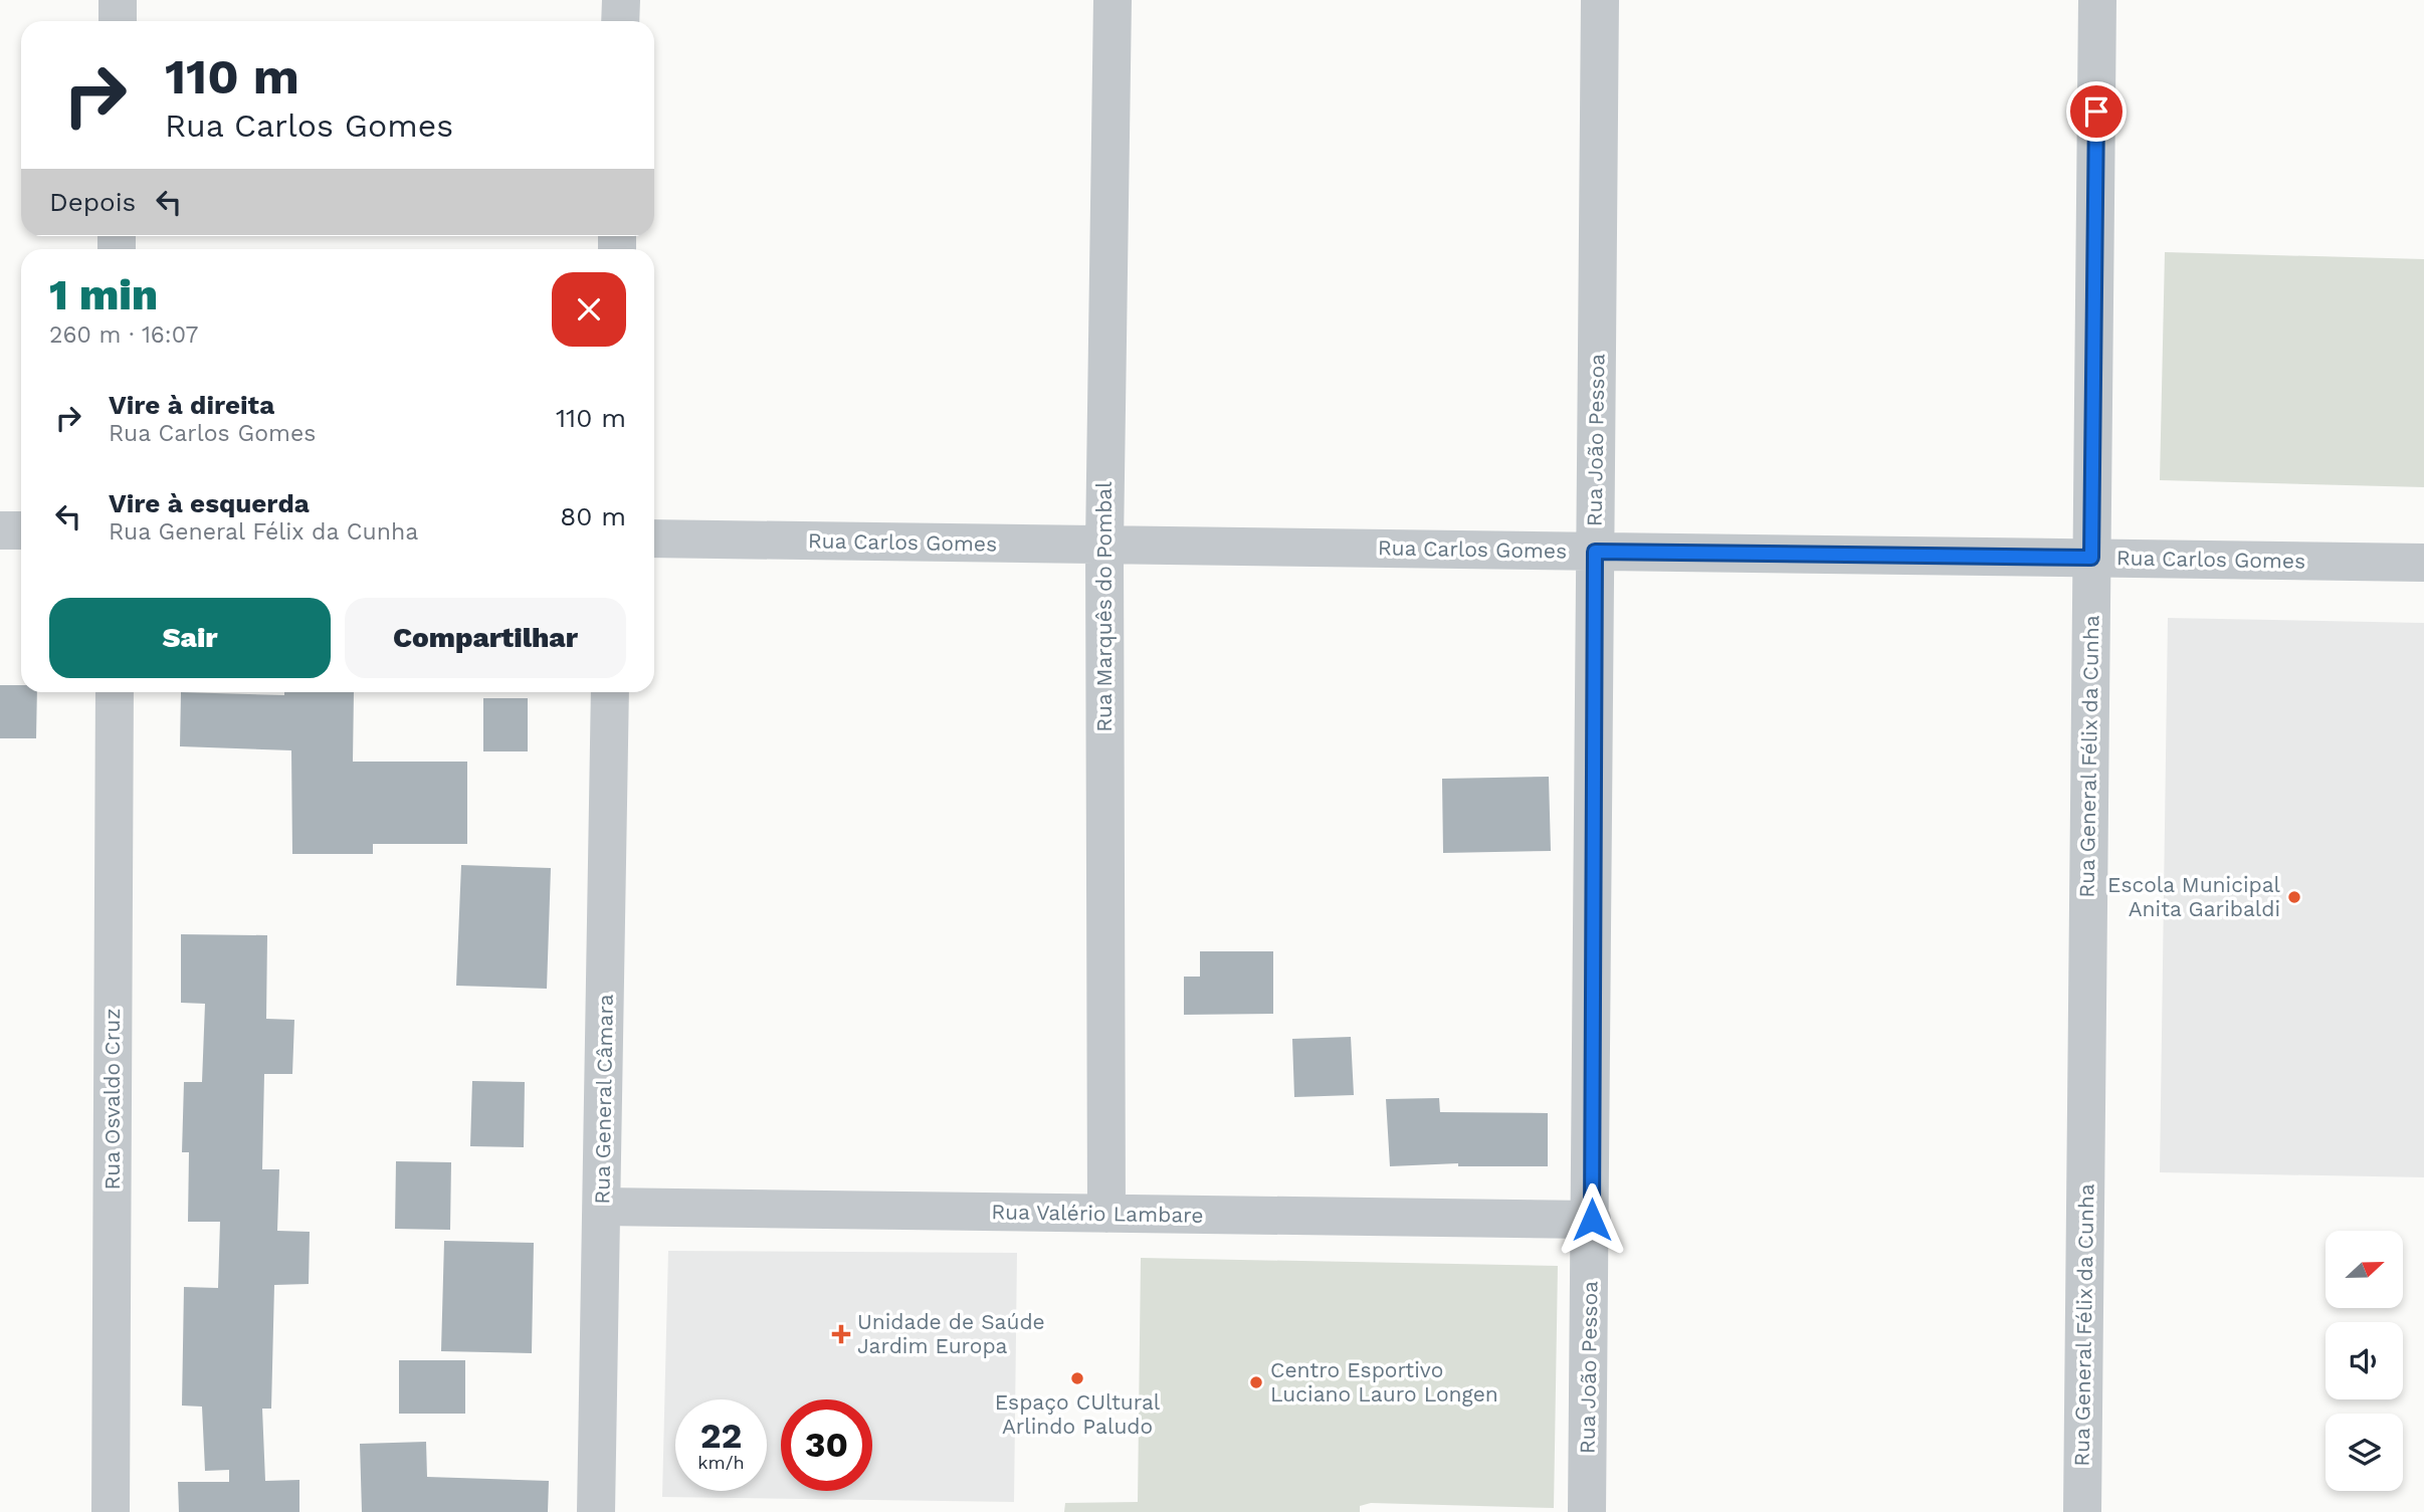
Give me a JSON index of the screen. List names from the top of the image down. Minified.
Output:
{"streets":{"street":["Rua João Pessoa","Rua Carlos Gomes","Rua Marquês do Pombal","Rua General Félix da Cunha","Rua Osvaldo Cruz","Rua General Câmara","Rua Valério Lambare"]},"crossings":[["Rua João Pessoa","Rua Carlos Gomes"],["Rua João Pessoa","Rua Valério Lambare"],["Rua Carlos Gomes","Rua Marquês do Pombal"],["Rua Carlos Gomes","Rua General Félix da Cunha"],["Rua Marquês do Pombal","Rua Valério Lambare"],["Rua General Câmara","Rua Valério Lambare"]],"places":{"other":["Escola Municipal Anita Garibaldi","Espaço CUltural Arlindo Paludo","Centro Esportivo Luciano Lauro Longen"],"health":["Unidade de Saúde Jardim Europa"]},"north":"right","page":{"turn":["110 m","Rua Carlos Gomes"],"then":"Depois","heading":["1 min","260 m · 16:07"],"list":[{"name":"Vire à direita","note":"Rua Carlos Gomes","value":"110 m"},{"name":"Vire à esquerda","note":"Rua General Félix da Cunha","value":"80 m"}],"buttons":["Sair","Compartilhar"],"speed":"22 km/h","limit":"30"}}
